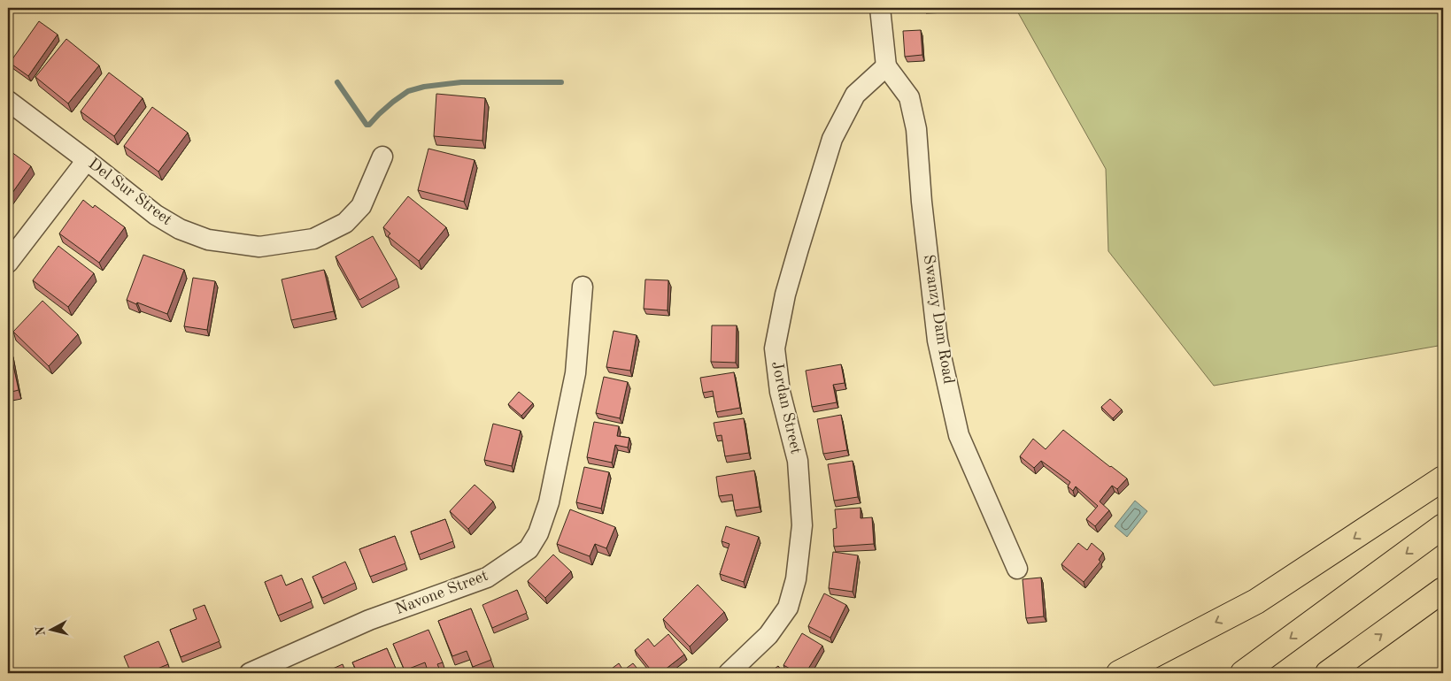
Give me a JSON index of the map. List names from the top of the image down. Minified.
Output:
{"streets":{"street":["Del Sur Street","Swanzy Dam Road","Jordan Street","Navone Street"]},"crossings":[["Swanzy Dam Road","Jordan Street"]],"north":"left"}
